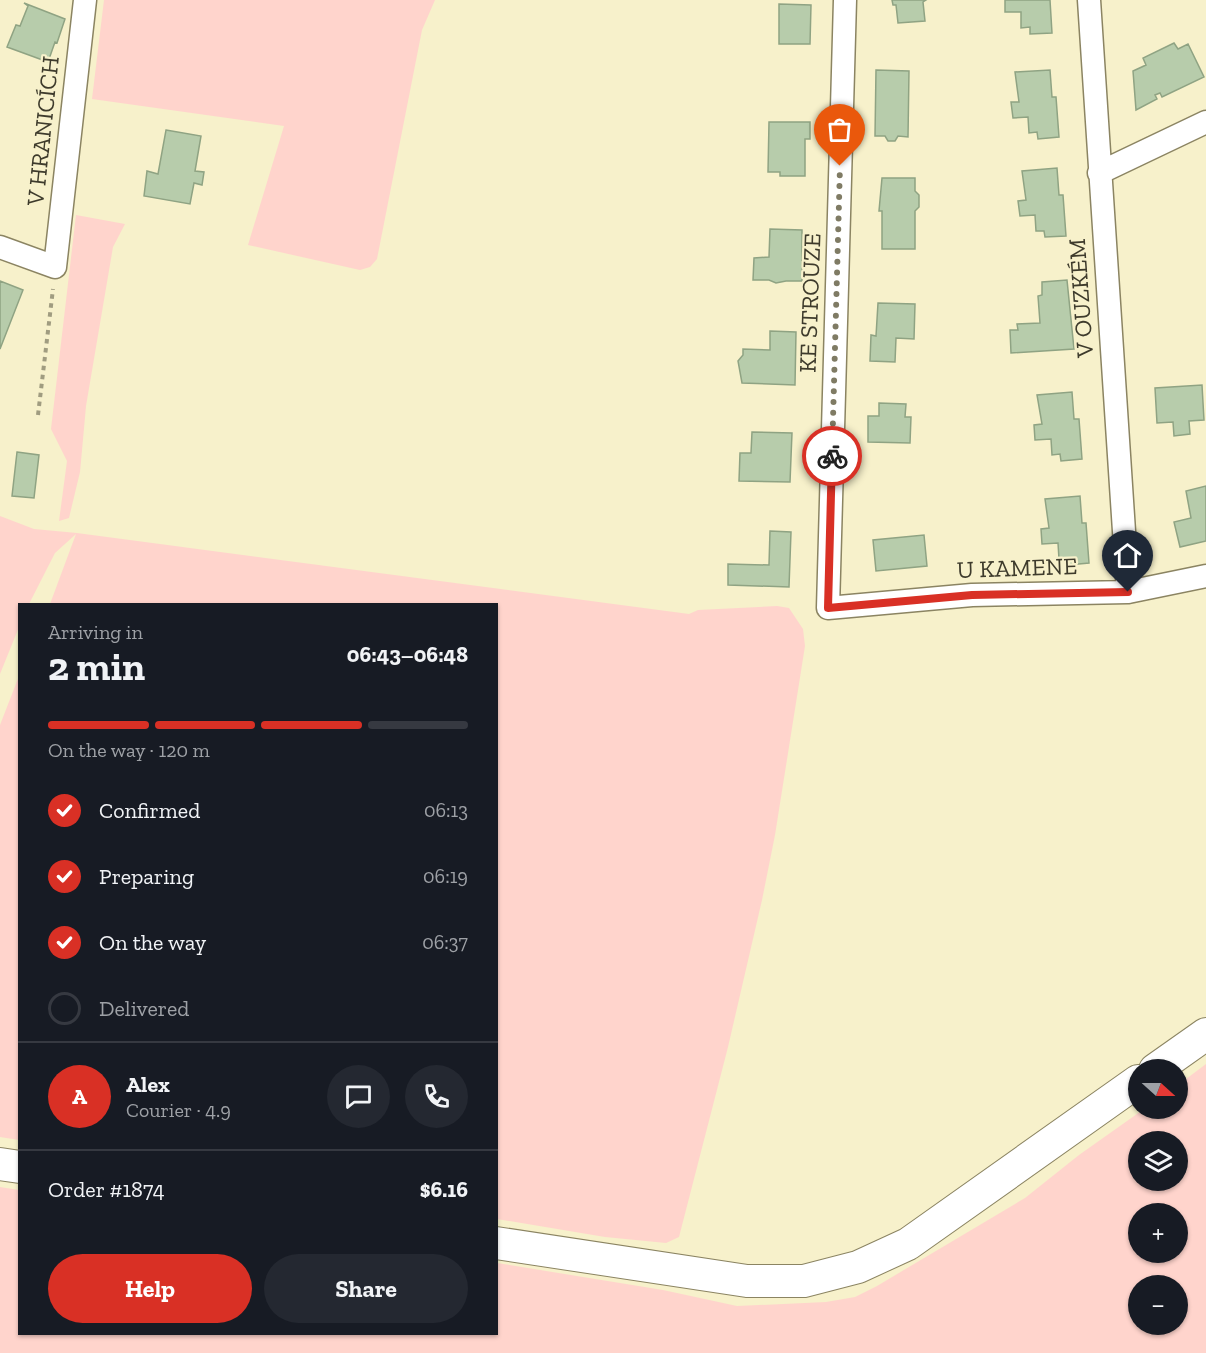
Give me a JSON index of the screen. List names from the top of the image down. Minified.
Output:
{"streets":{"street":["V HRANICÍCH","V OUZKÉM","KE STROUZE","U KAMENE"]},"crossings":[["V OUZKÉM","U KAMENE"],["KE STROUZE","U KAMENE"]],"north":"right","page":{"heading":["2 min","Arriving in","06:43–06:48"],"panel":["Alex","Courier · 4.9","Order #1874","$6.16"],"bar":"On the way · 120 m","list":[["Confirmed","06:13"],["Preparing","06:19"],["On the way","06:37"],"Delivered"],"map_buttons":["+","−"],"round":"A","buttons":["Help","Share"]}}
